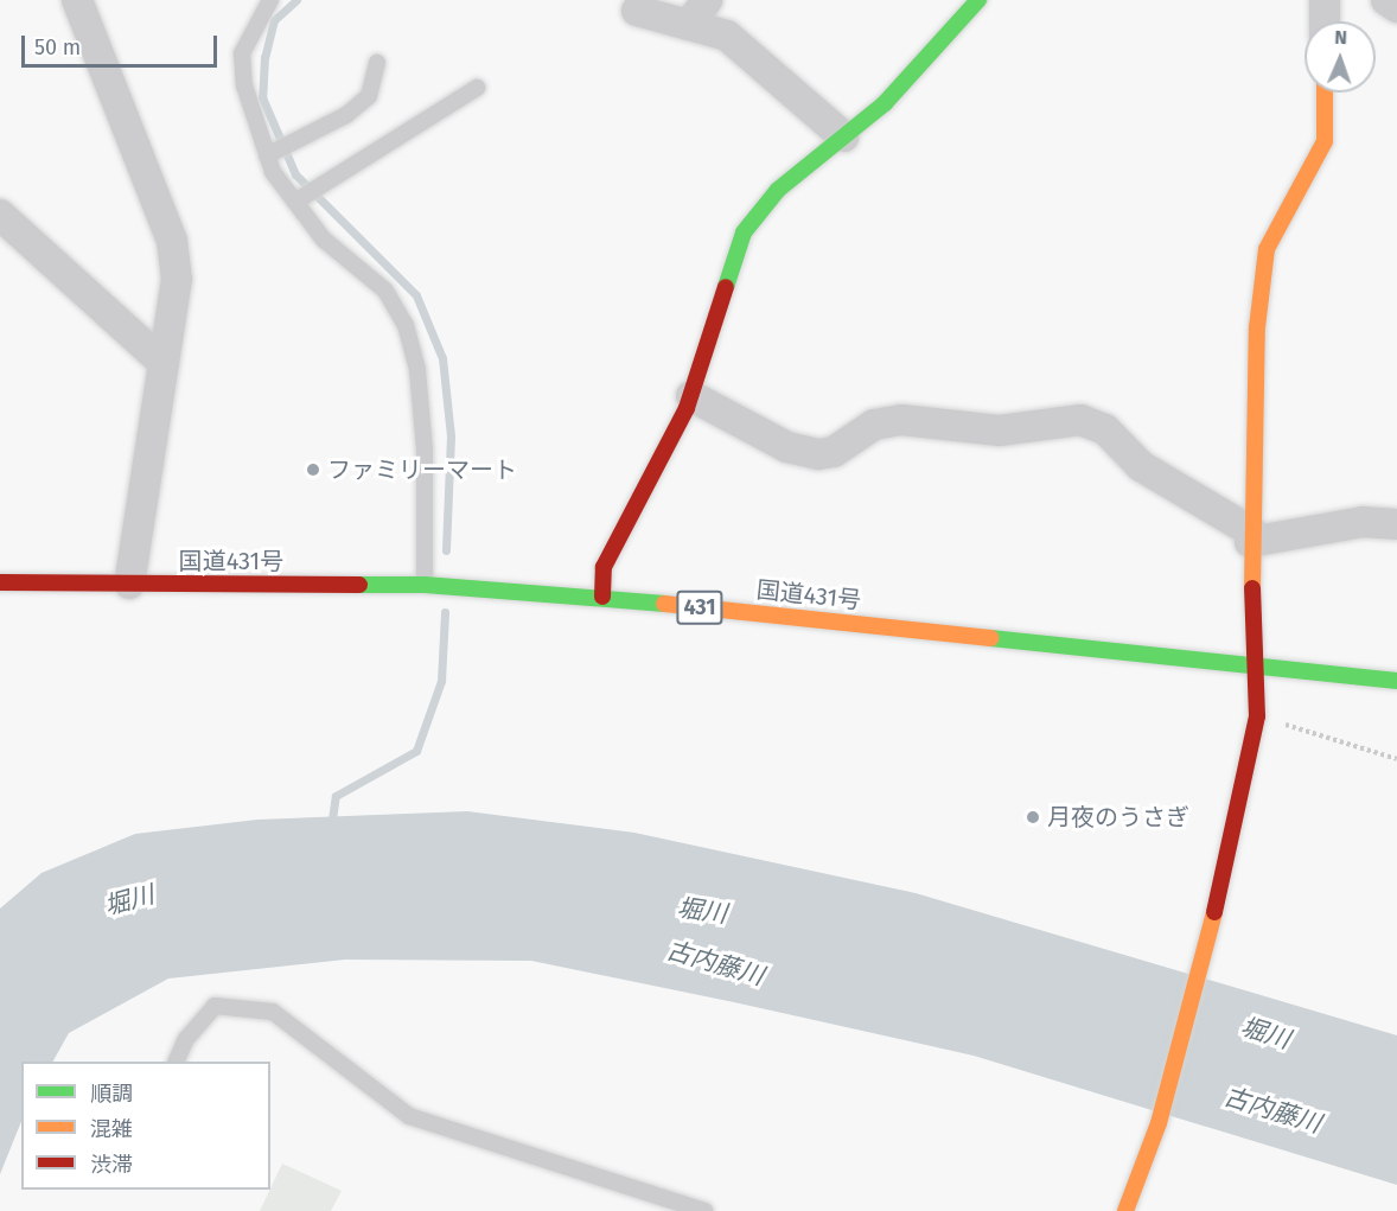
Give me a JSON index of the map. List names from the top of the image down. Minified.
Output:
{"streets":{"main road":["国道431号","431"]},"water":["堀川","古内藤川"],"places":["ファミリーマート","月夜のうさぎ"],"legend":["順調","混雑","渋滞"],"scale_bar":"50 m","north":"top"}
